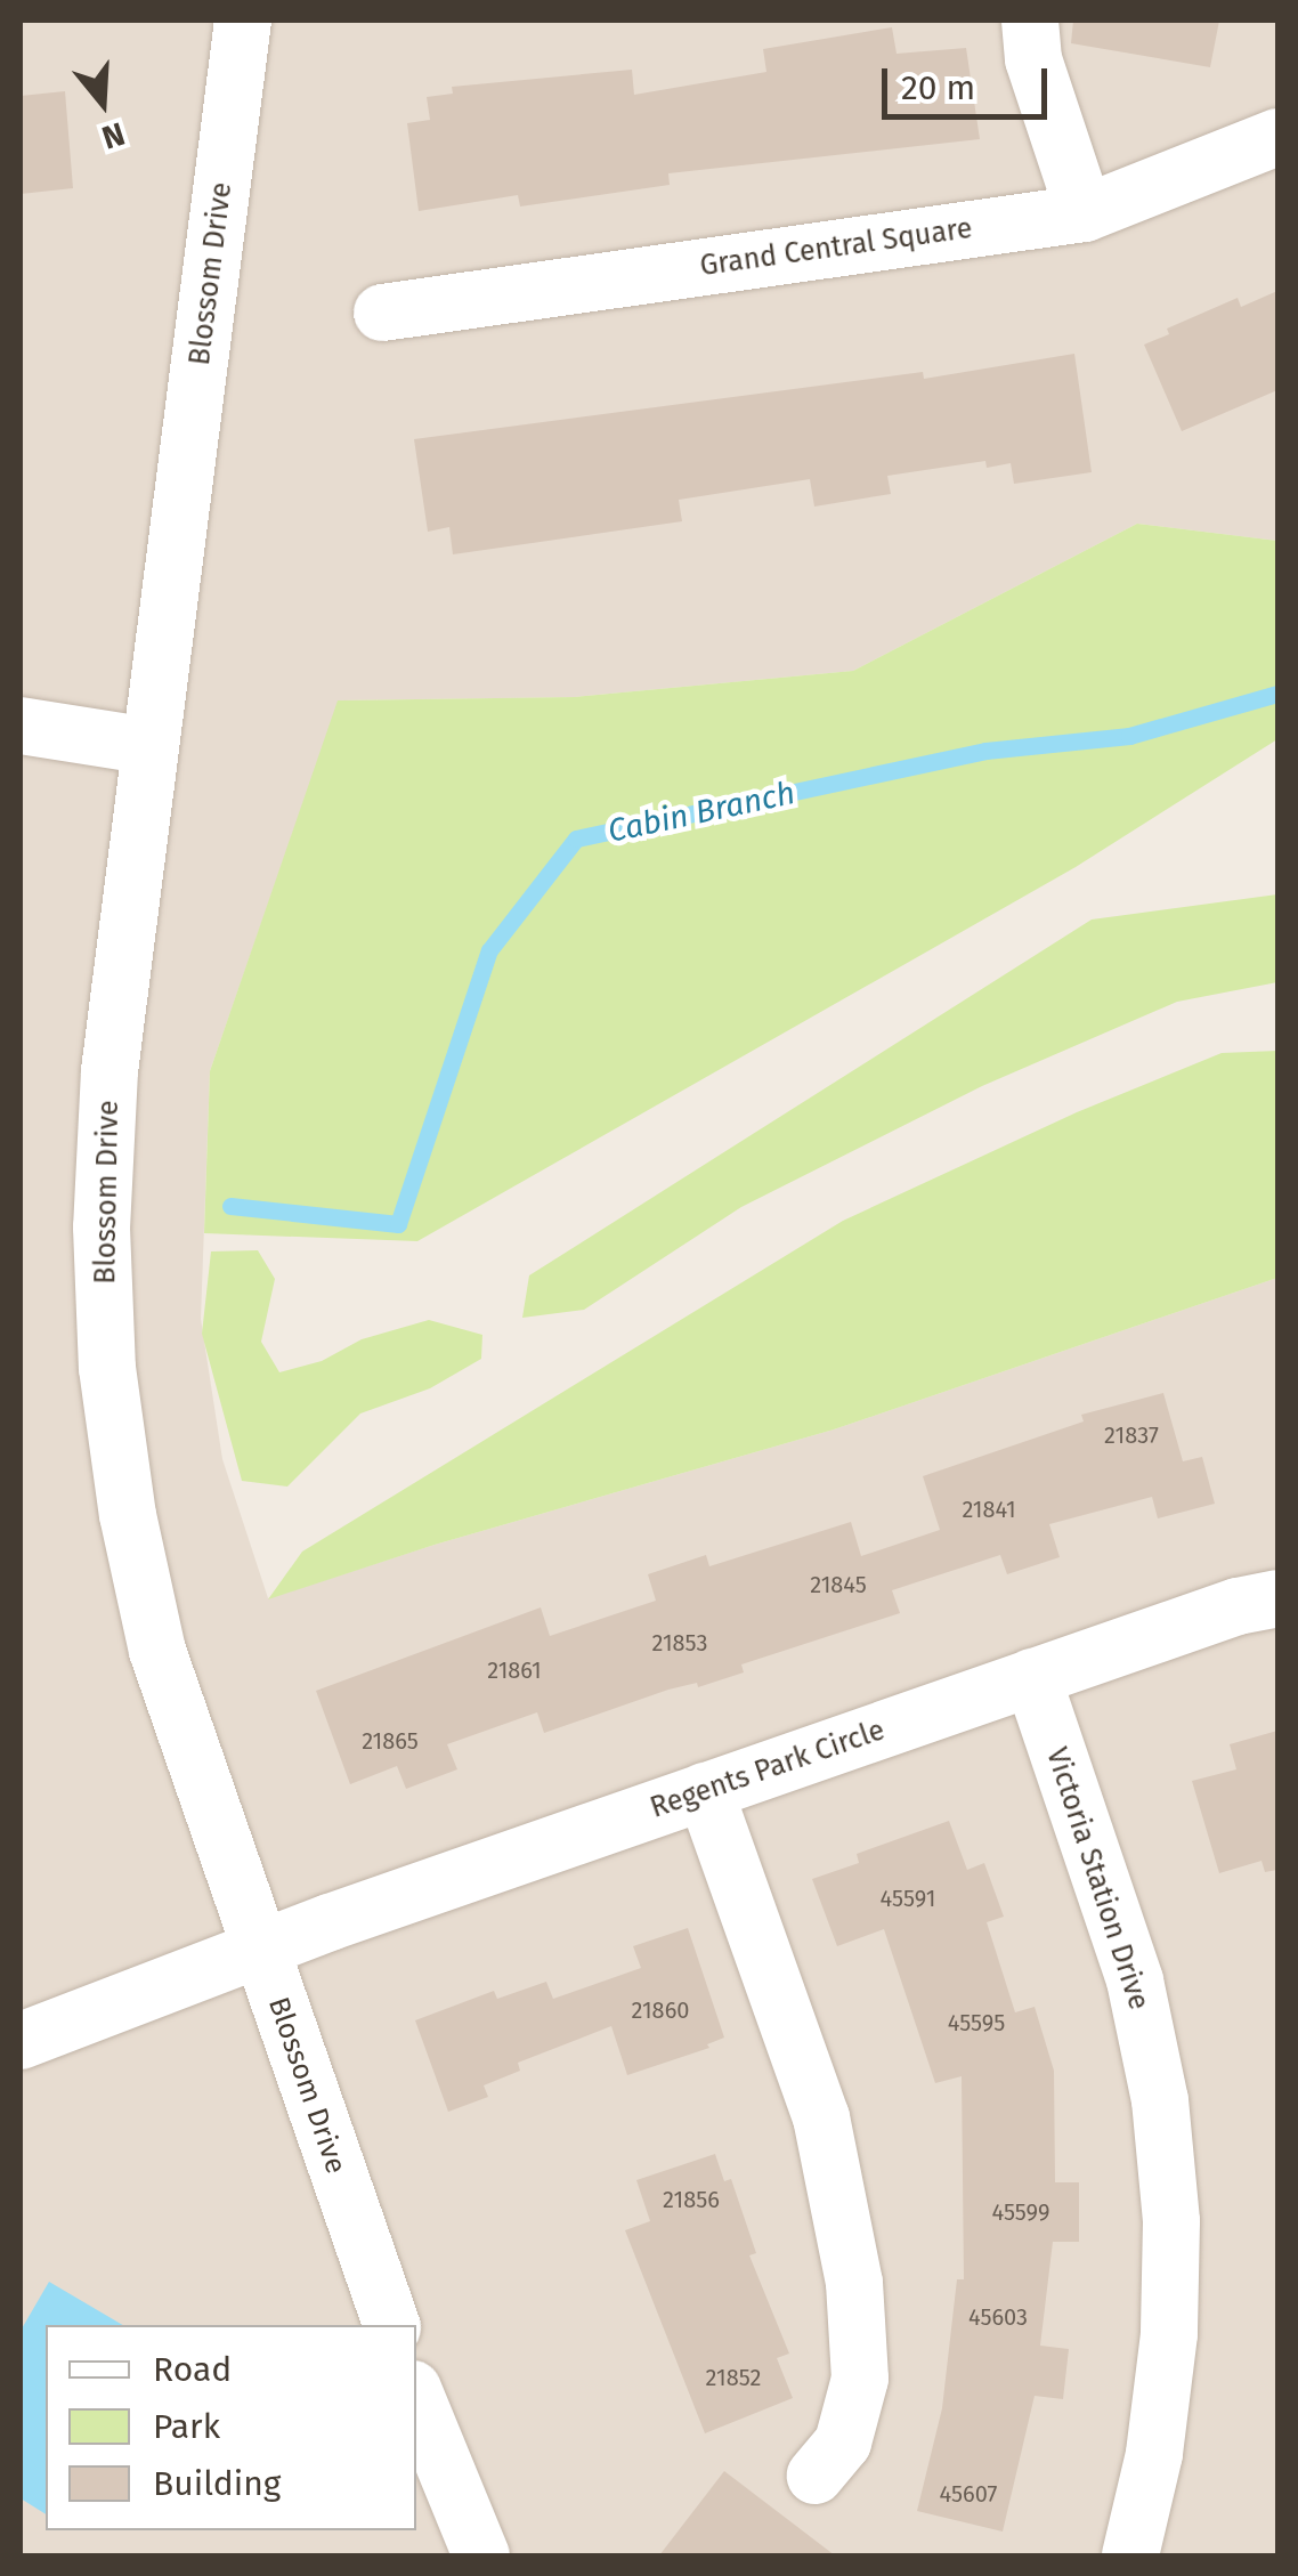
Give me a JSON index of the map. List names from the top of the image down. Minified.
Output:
{"streets":{"street":["Grand Central Square","Blossom Drive","Regents Park Circle","Victoria Station Drive"]},"crossings":[["Blossom Drive","Regents Park Circle"],["Regents Park Circle","Victoria Station Drive"]],"water":["Cabin Branch"],"house_numbers":["21837","21841","21845","21853","21861","21865","45591","21860","45595","21856","45599","45603","21852","45607"],"legend":["Road","Park","Building"],"scale_bar":"20 m","north":"bottom"}
